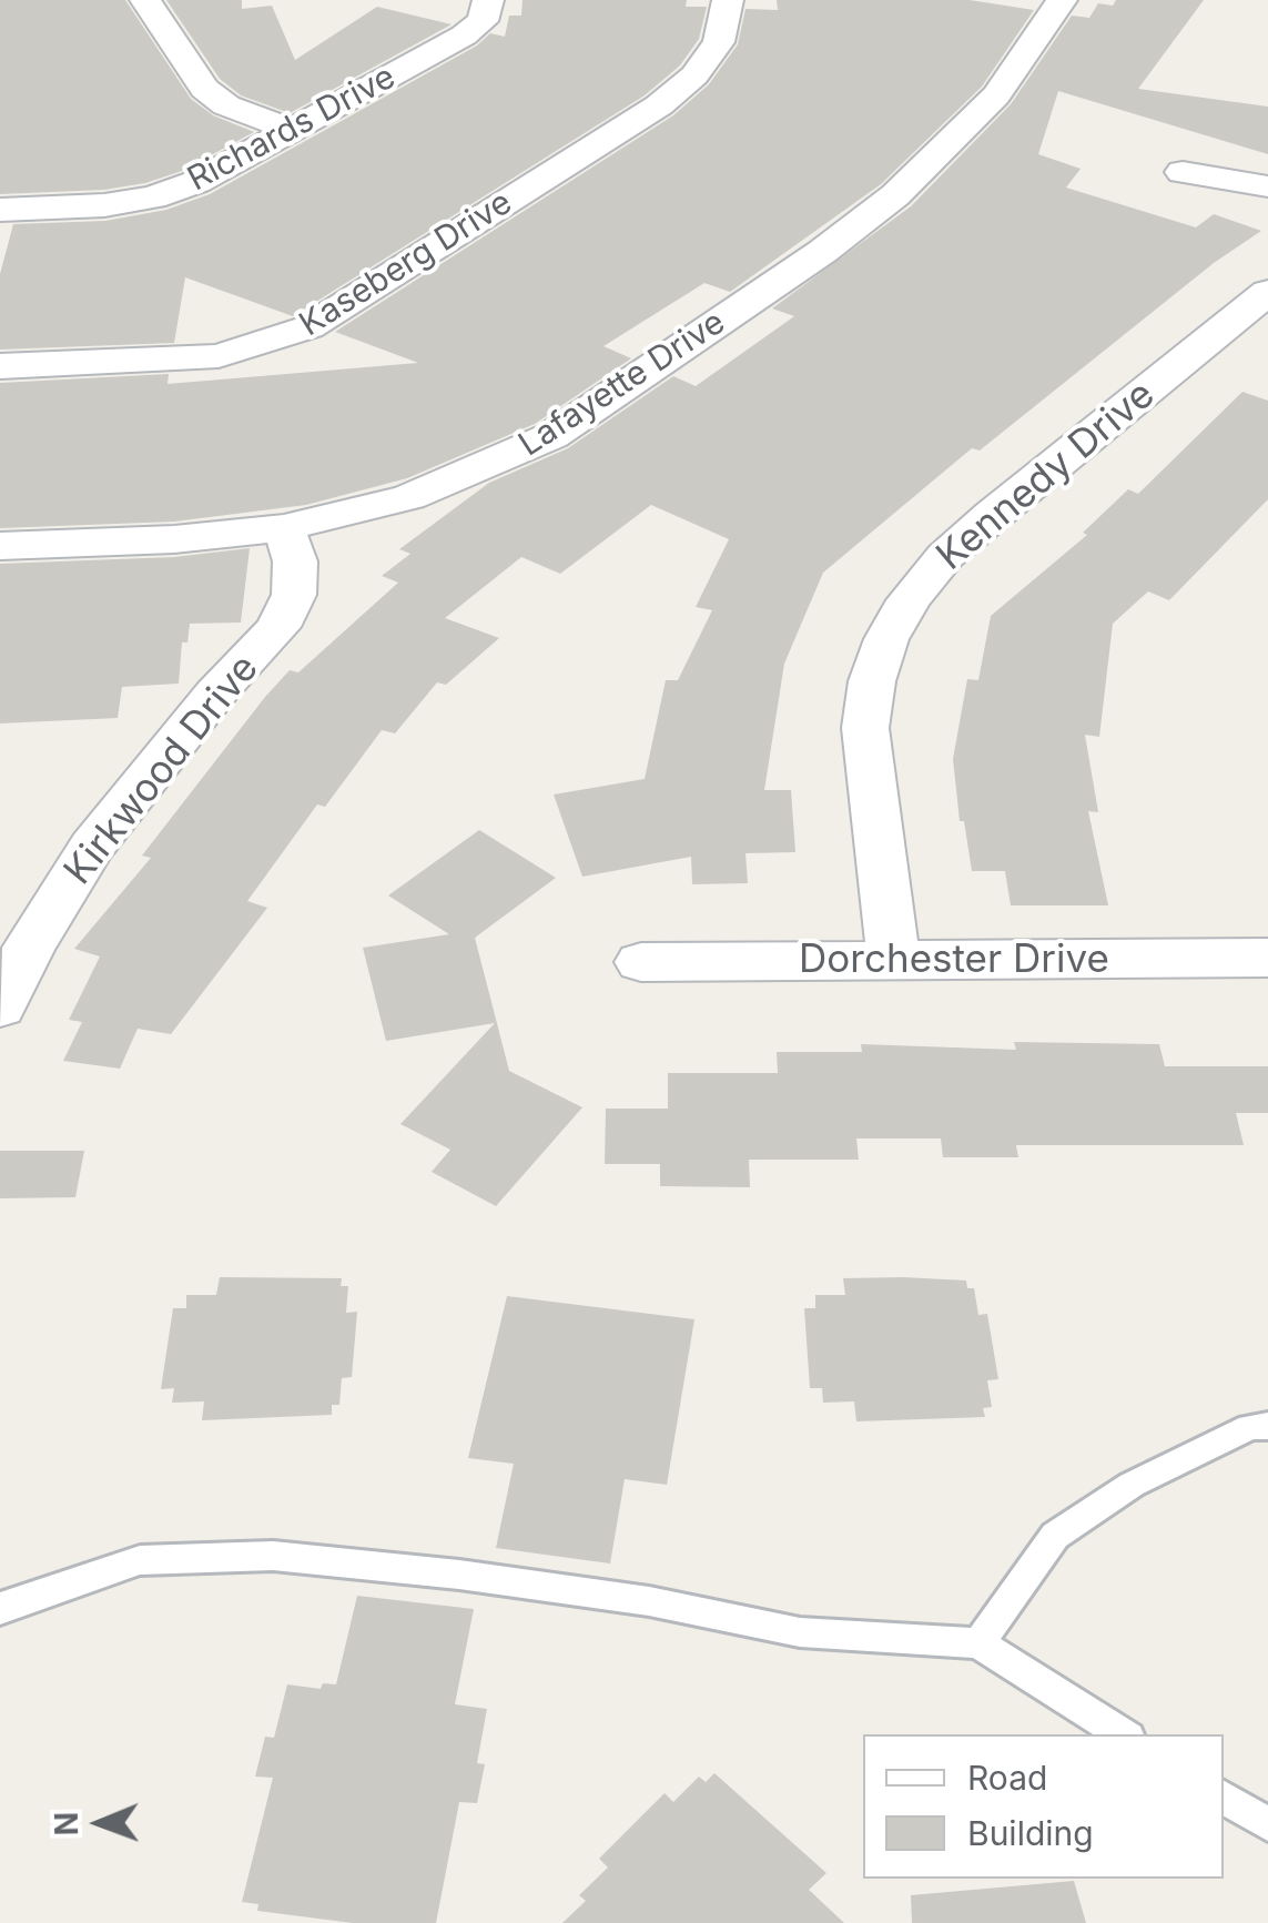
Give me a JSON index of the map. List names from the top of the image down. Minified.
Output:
{"streets":{"street":["Richards Drive","Kaseberg Drive","Lafayette Drive","Kennedy Drive","Kirkwood Drive","Dorchester Drive"]},"crossings":[["Lafayette Drive","Kirkwood Drive"],["Kennedy Drive","Dorchester Drive"]],"legend":["Road","Building"],"north":"left"}
